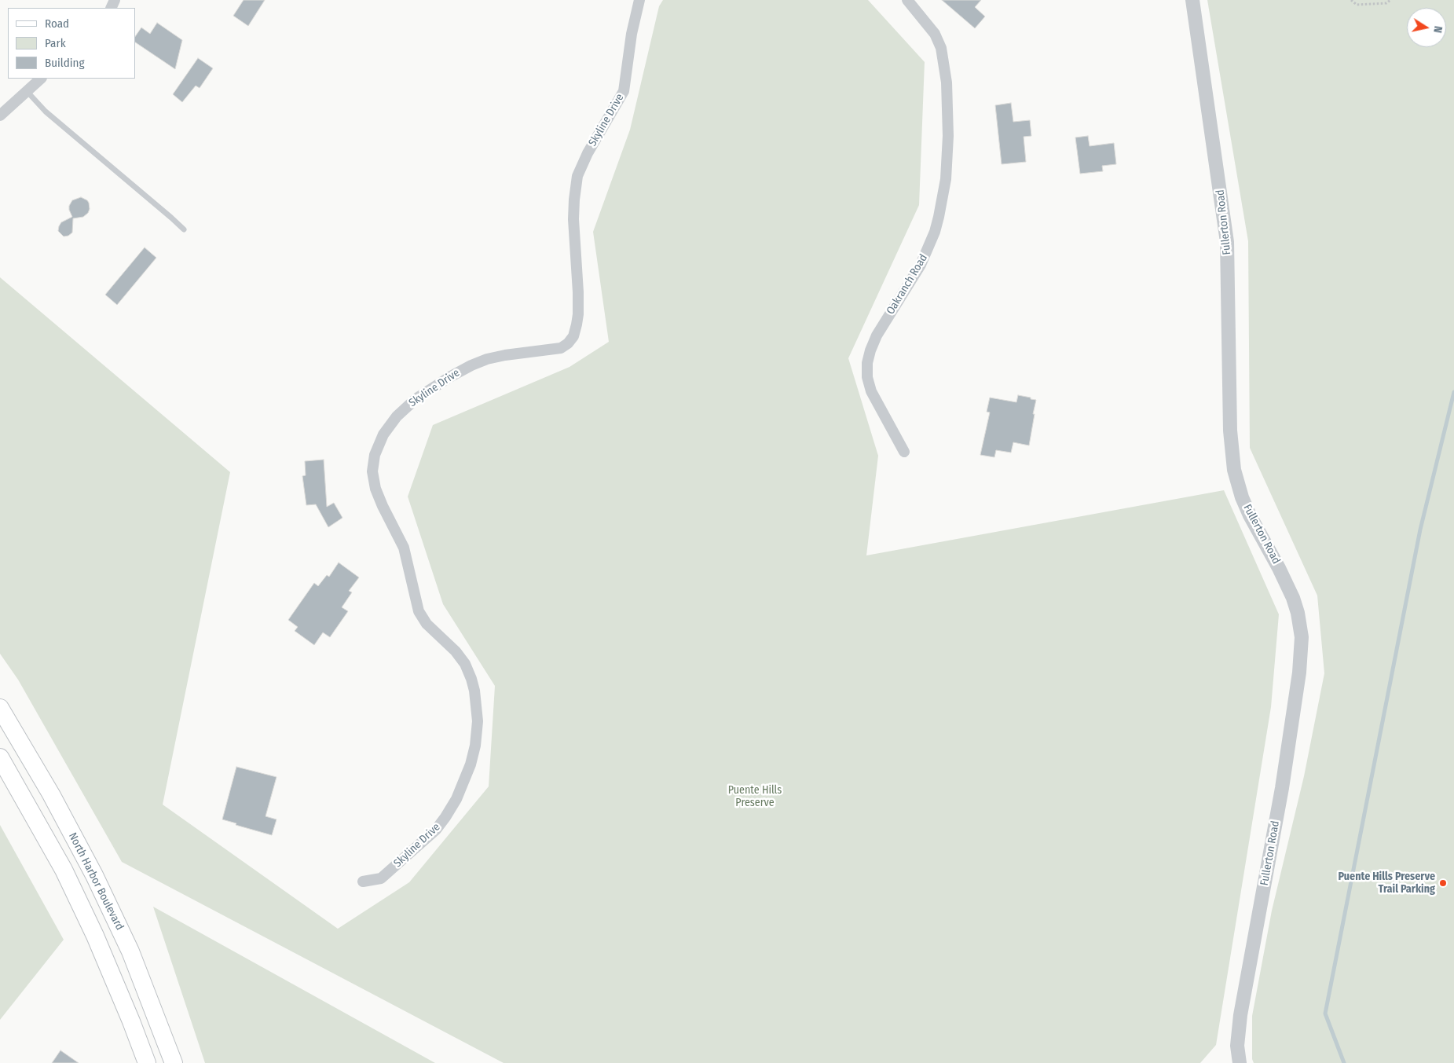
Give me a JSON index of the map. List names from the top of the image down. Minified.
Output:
{"streets":{"main road":["North Harbor Boulevard"],"street":["Skyline Drive","Fullerton Road","Oakranch Road"]},"parks":["Puente Hills Preserve"],"places":["Puente Hills Preserve Trail Parking"],"legend":["Road","Park","Building"],"north":"right"}
